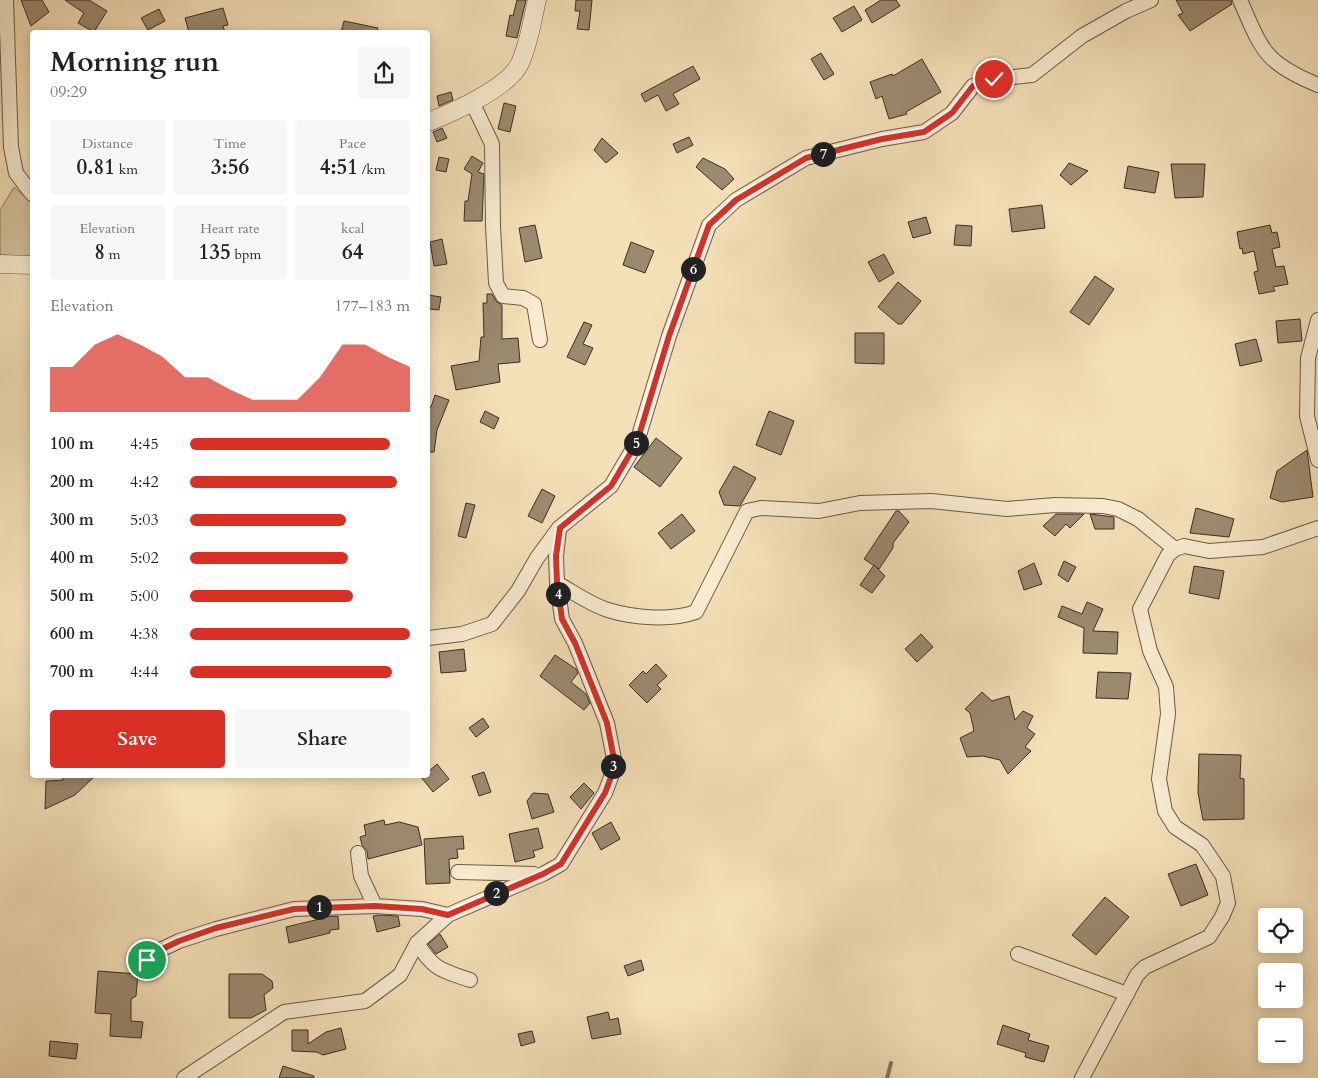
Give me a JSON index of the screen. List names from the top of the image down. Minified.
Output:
{"page":{"heading":["Morning run","09:29"],"stats":[["Distance","0.81 km"],["Time","3:56"],["Pace","4:51 /km"],["Elevation","8 m"],["Heart rate","135 bpm"],["kcal","64"]],"pins":["7","6","5","4","3","2","1"],"chart":["Elevation","177–183 m"],"list":[{"name":"100 m","note":"4:45"},{"name":"200 m","note":"4:42"},{"name":"300 m","note":"5:03"},{"name":"400 m","note":"5:02"},{"name":"500 m","note":"5:00"},{"name":"600 m","note":"4:38"},{"name":"700 m","note":"4:44"}],"buttons":["Save","Share"],"map_buttons":["+","−"]}}
